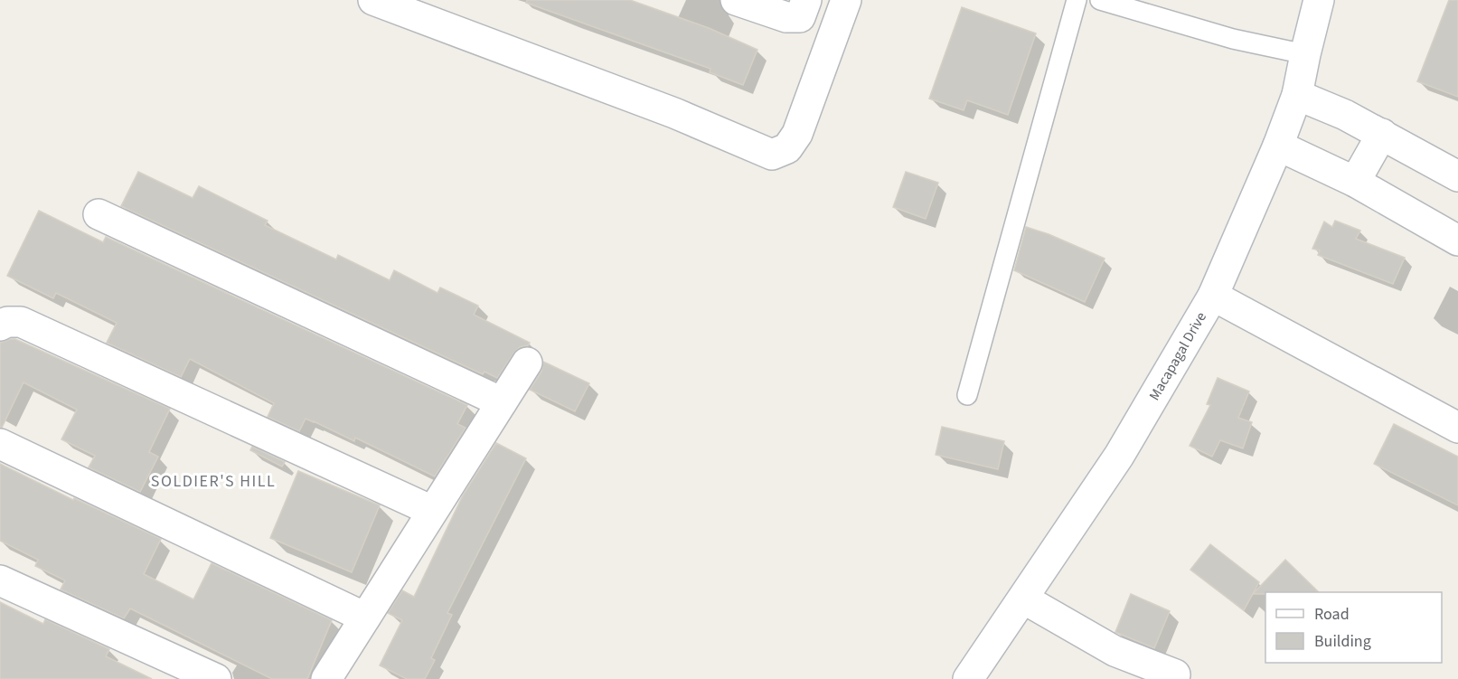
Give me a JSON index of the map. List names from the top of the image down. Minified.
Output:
{"streets":{"street":["Macapagal Drive"]},"districts":["SOLDIER'S HILL"],"legend":["Road","Building"]}
